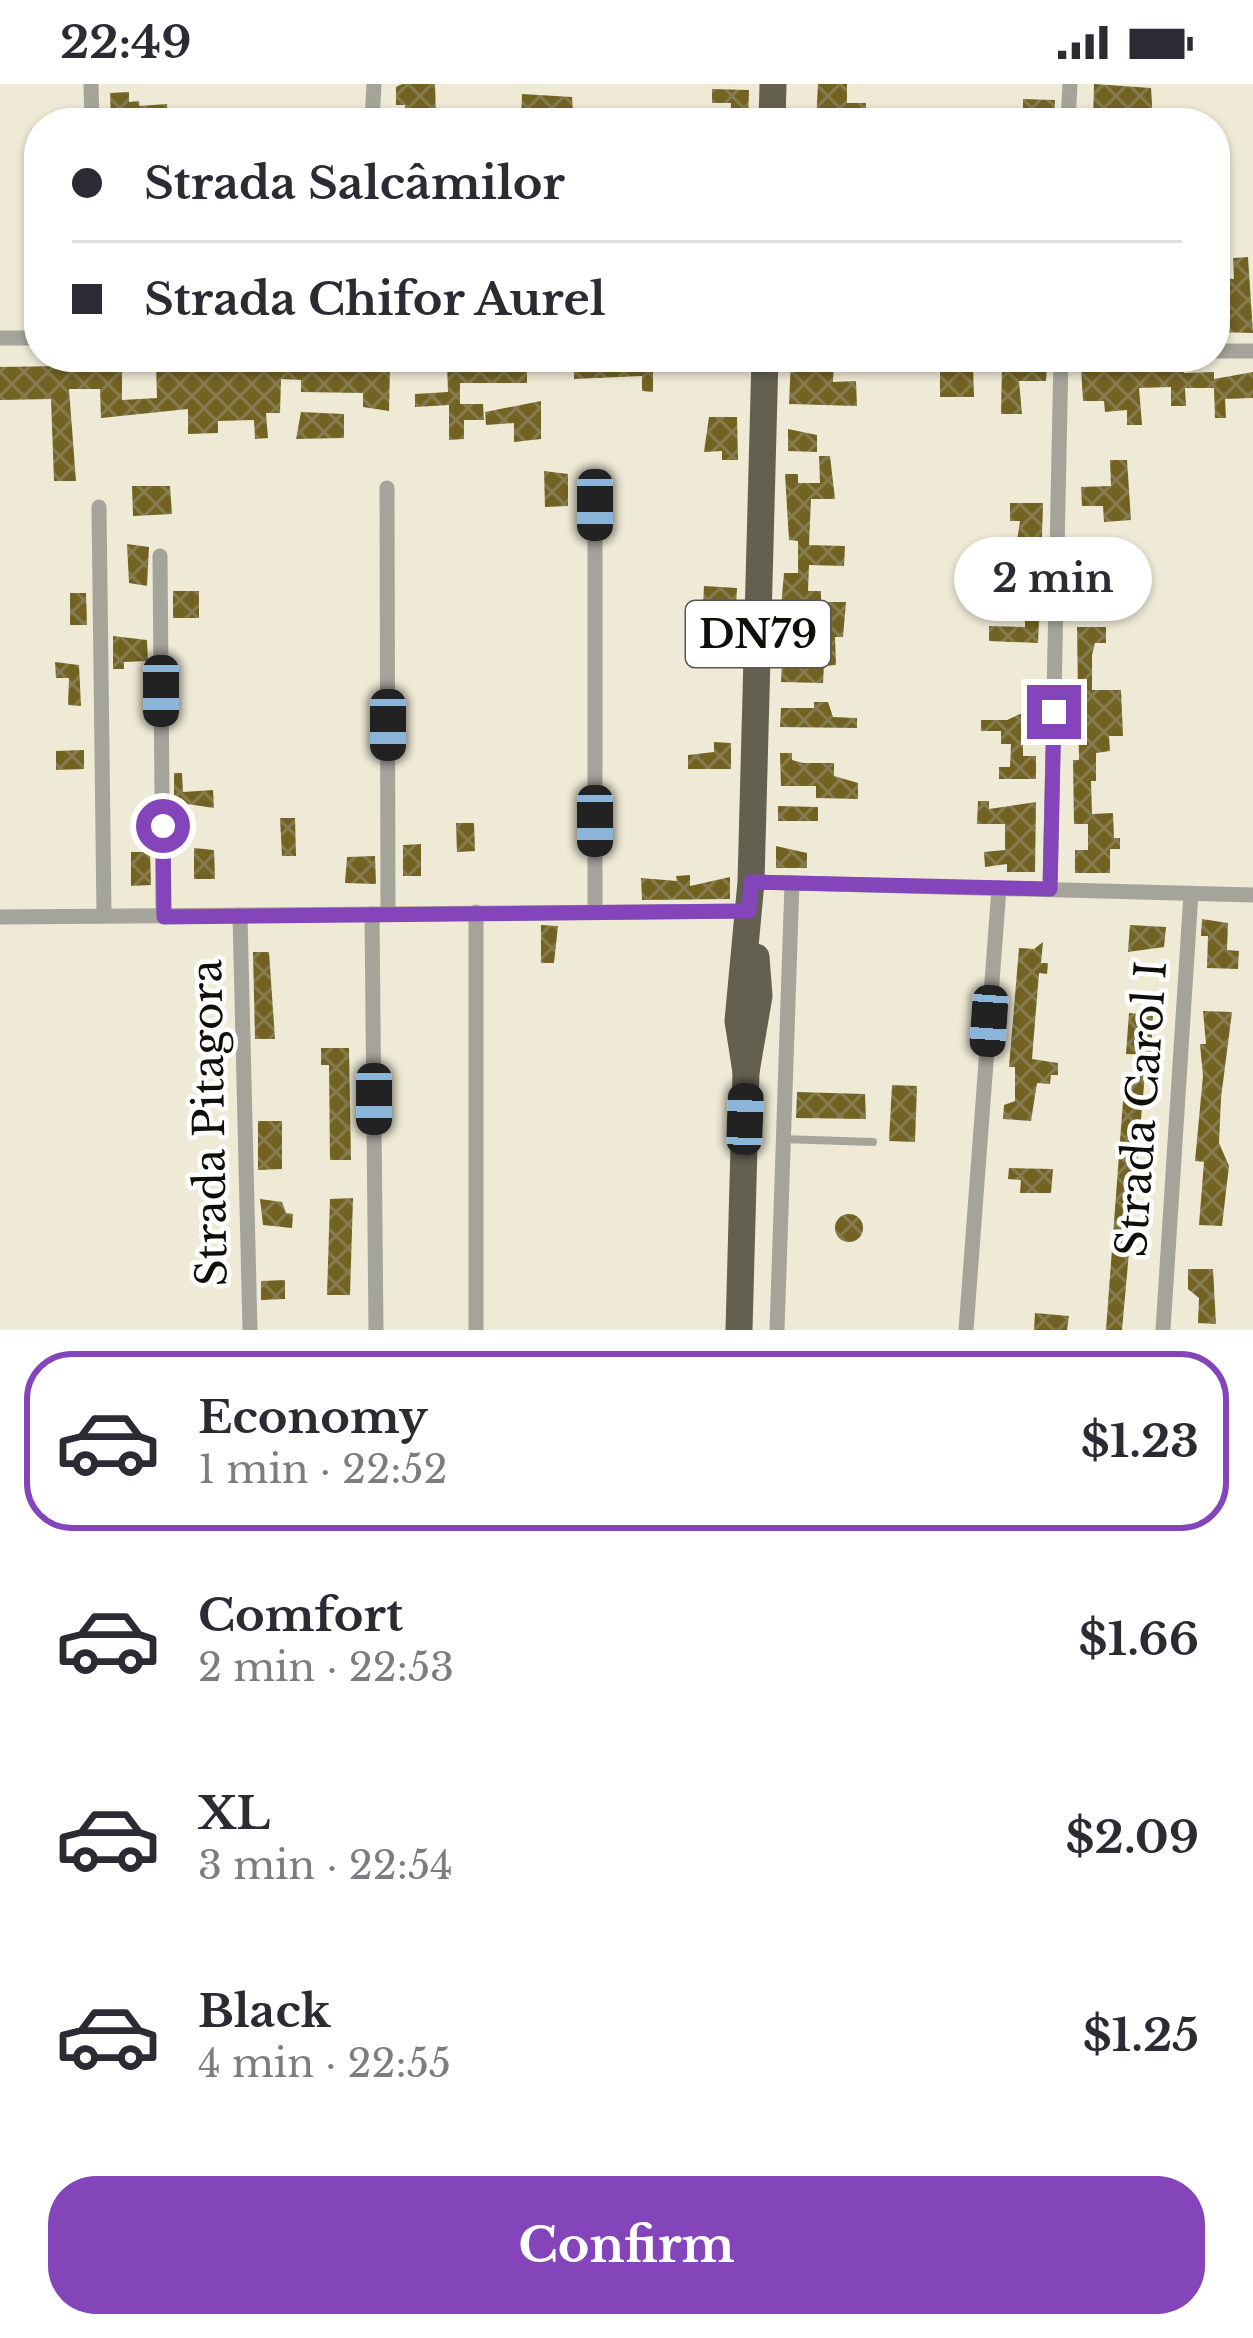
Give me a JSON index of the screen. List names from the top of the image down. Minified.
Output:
{"streets":{"highway":["DN79"],"street":["Strada Carol I","Strada Pitagora"]},"page":{"status":"22:49","banner":["Strada Salcâmilor","Strada Chifor Aurel"],"bubble":"2 min","list":[{"name":"Economy","note":"1 min · 22:52","value":"$1.23"},{"name":"Comfort","note":"2 min · 22:53","value":"$1.66"},{"name":"XL","note":"3 min · 22:54","value":"$2.09"},{"name":"Black","note":"4 min · 22:55","value":"$1.25"}],"buttons":"Confirm"}}
